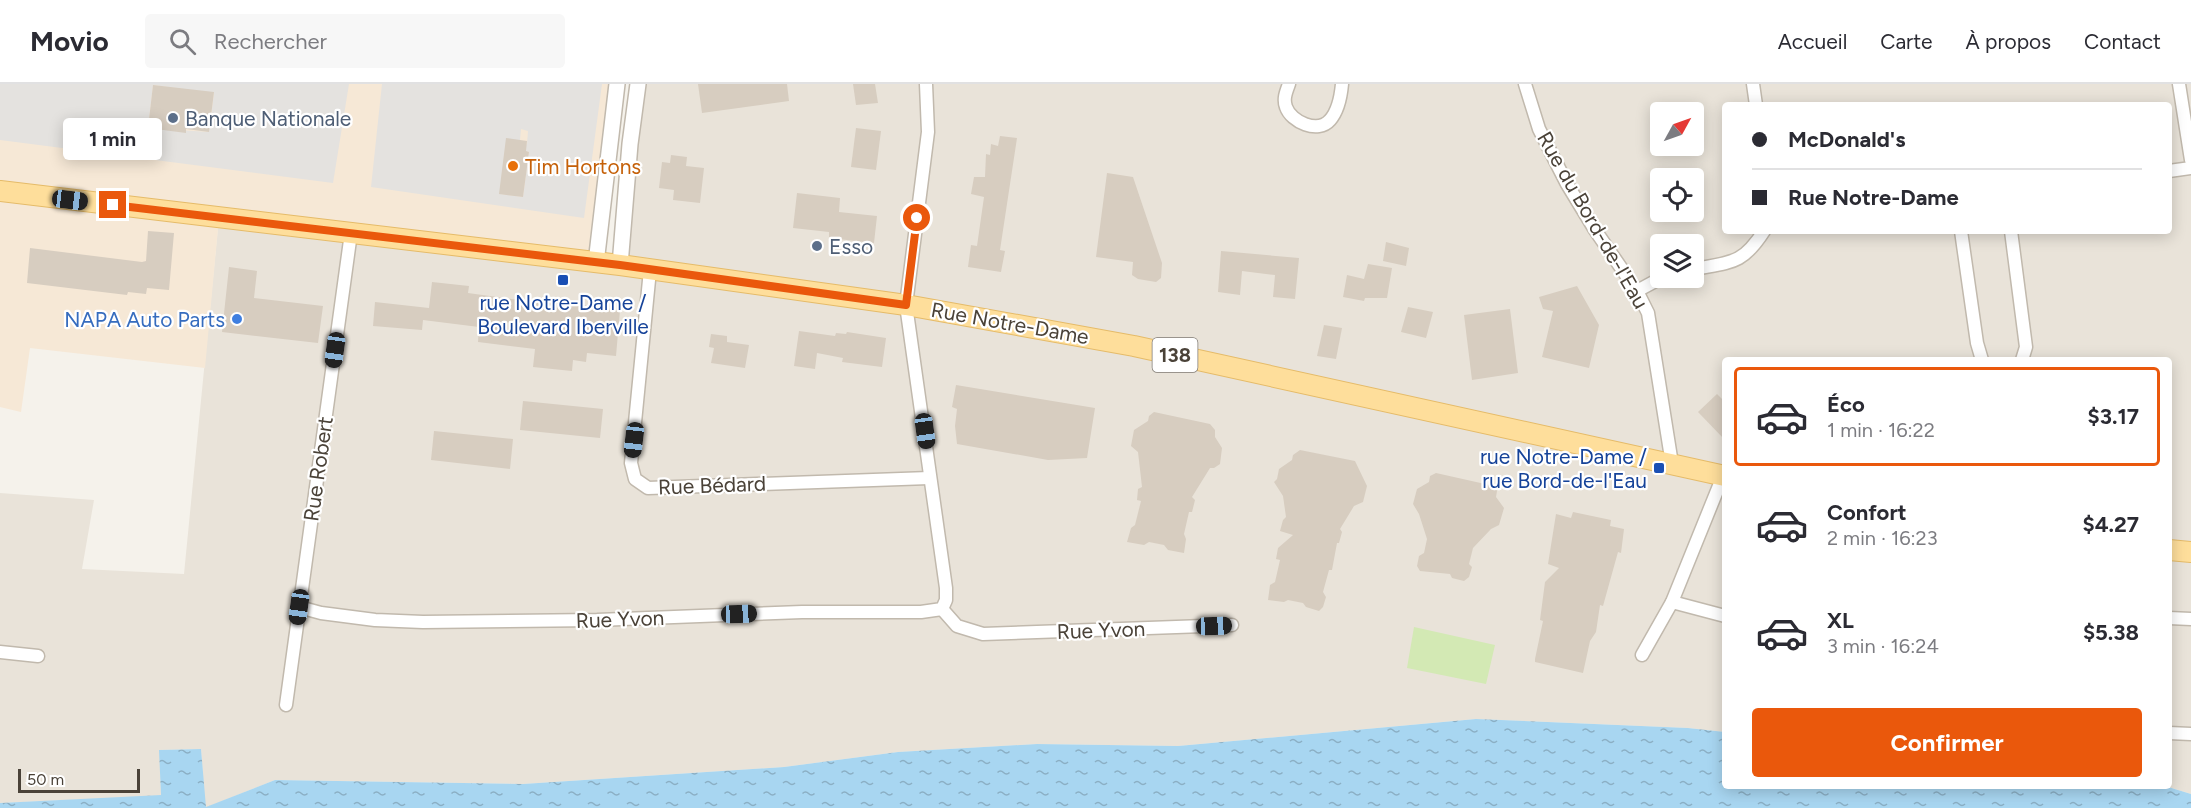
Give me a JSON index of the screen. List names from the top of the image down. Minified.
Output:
{"streets":{"main road":["Rue Notre-Dame","138"],"street":["Rue du Bord-de-l'Eau","Rue Robert","Rue Bédard","Rue Yvon"]},"crossings":[["Rue du Bord-de-l'Eau","Rue Notre-Dame"],["Rue Notre-Dame","Rue Robert"],["Rue Notre-Dame","Rue Bédard"],["Rue Robert","Rue Yvon"]],"places":{"other":["Banque Nationale","Tim Hortons","Esso","NAPA Auto Parts"],"transit":["rue Notre-Dame / Boulevard Iberville","rue Notre-Dame / rue Bord-de-l'Eau"]},"scale_bar":"50 m","north":"top right","page":{"header":"Movio","search":"Rechercher","nav":["Accueil","Carte","À propos","Contact"],"banner":["McDonald's","Rue Notre-Dame"],"bubble":"1 min","list":[{"name":"Éco","note":"1 min · 16:22","value":"$3.17"},{"name":"Confort","note":"2 min · 16:23","value":"$4.27"},{"name":"XL","note":"3 min · 16:24","value":"$5.38"}],"buttons":"Confirmer","scale":"50 m"}}
